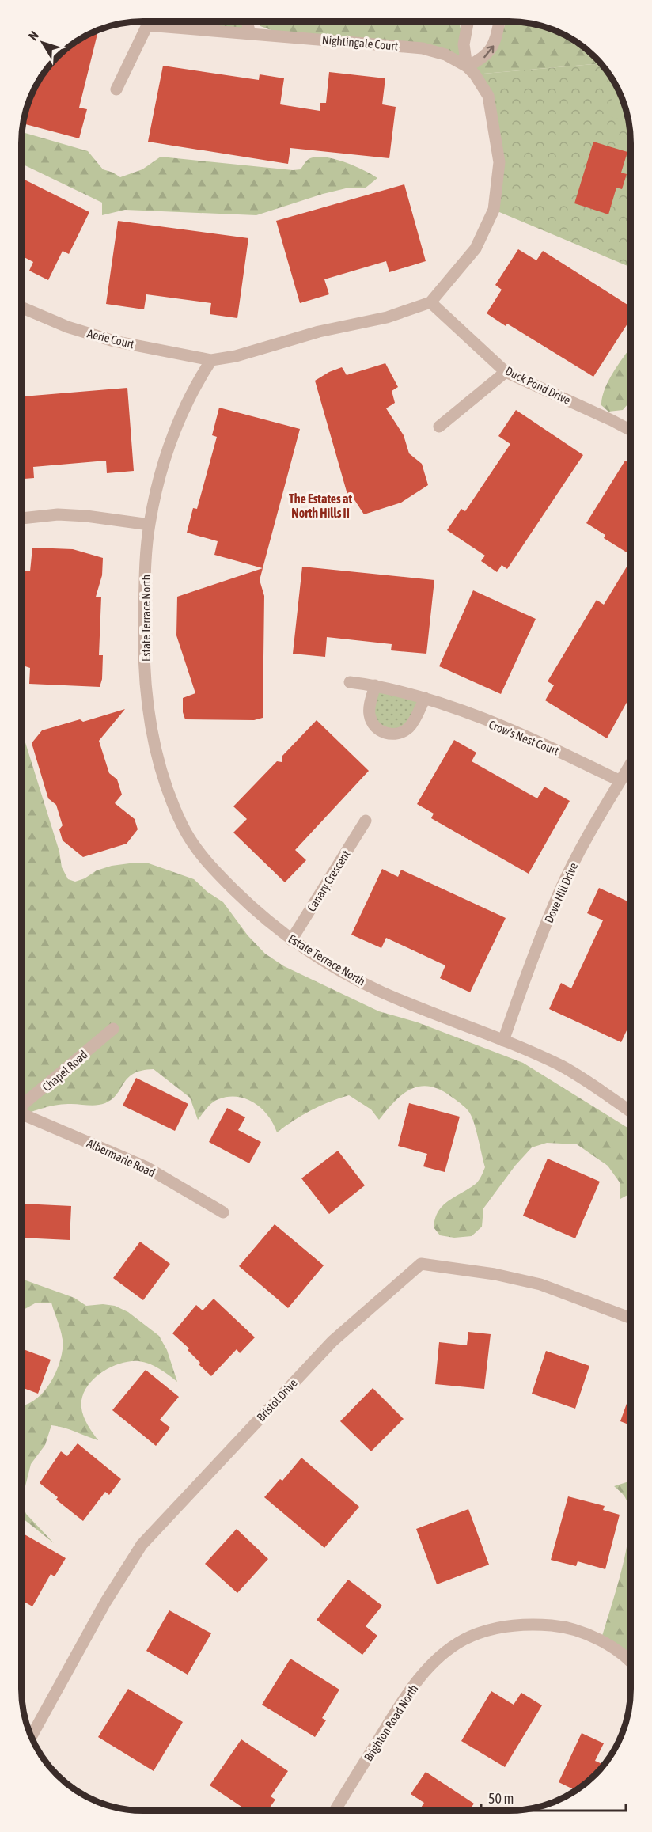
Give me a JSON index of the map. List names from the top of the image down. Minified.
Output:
{"streets":{"street":["Nightingale Court","Aerie Court","Duck Pond Drive","Estate Terrace North","Crow's Nest Court","Canary Crescent","Dove Hill Drive","Chapel Road","Albermarle Road","Bristol Drive","Brighton Road North"]},"crossings":[["Aerie Court","Estate Terrace North"],["Estate Terrace North","Canary Crescent"],["Estate Terrace North","Dove Hill Drive"],["Crow's Nest Court","Dove Hill Drive"]],"districts":["The Estates at North Hills II"],"scale_bar":"50 m","north":"top left"}
